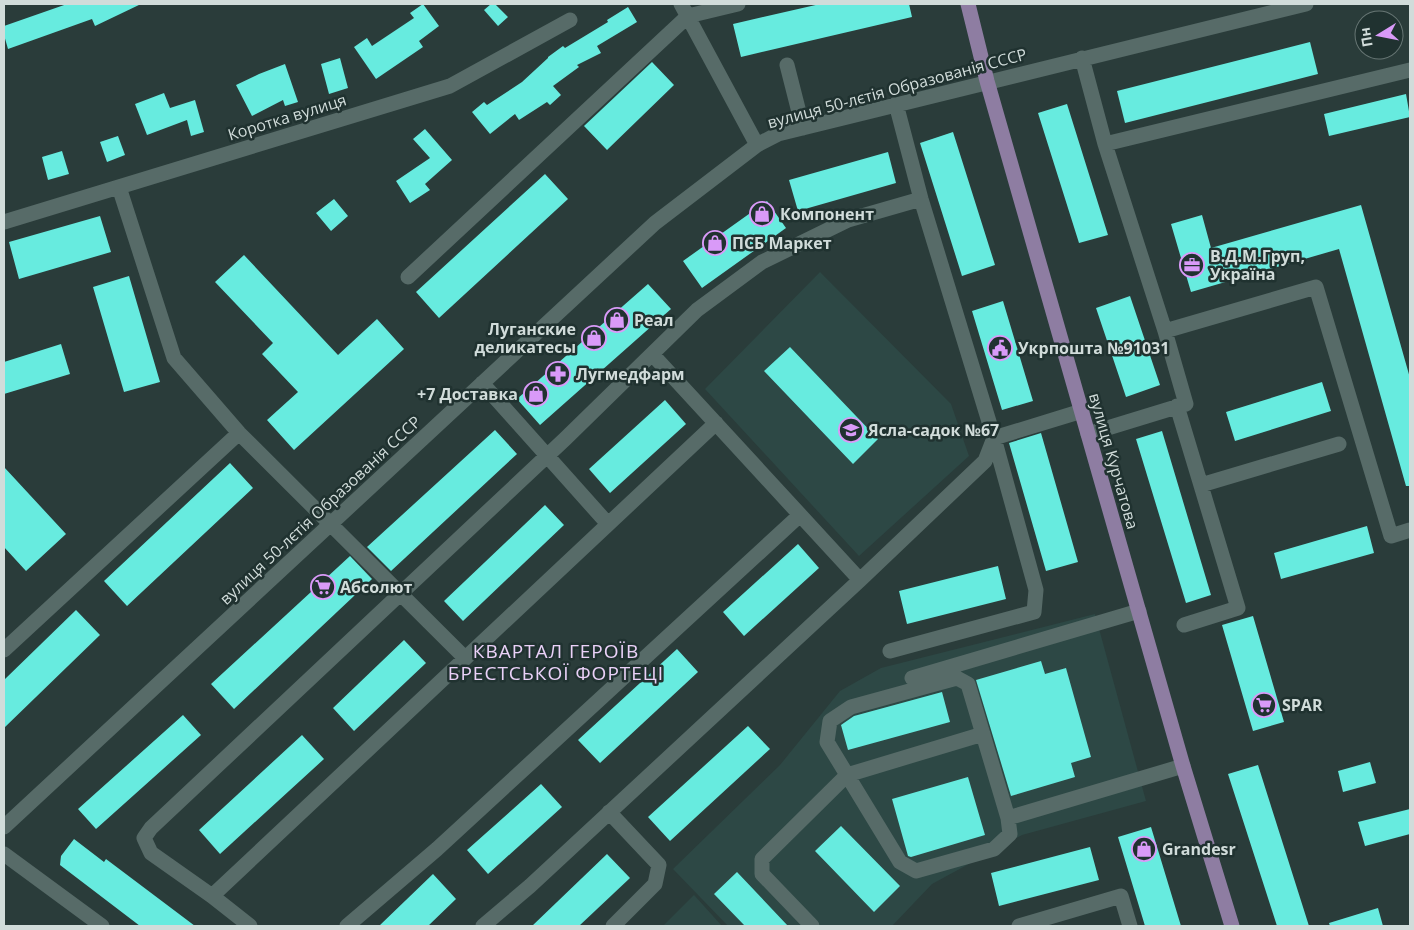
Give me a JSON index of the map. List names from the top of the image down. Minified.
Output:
{"streets":{"main road":["вулиця Курчатова"],"street":["вулиця 50-лєтія Образованія СССР","Коротка вулиця"]},"crossings":[["вулиця 50-лєтія Образованія СССР","вулиця Курчатова"]],"districts":["КВАРТАЛ ГЕРОЇВ БРЕСТСЬКОЇ ФОРТЕЦІ"],"places":{"shop":["Компонент","ПСБ Маркет","Реал","Луганские деликатесы","+7 Доставка","Grandesr"],"office":["В.Д.М.Груп, Україна"],"public building":["Укрпошта №91031"],"pharmacy":["Лугмедфарм"],"school or university":["Ясла-садок №67"],"supermarket":["Абсолют","SPAR"]},"north":"left"}
